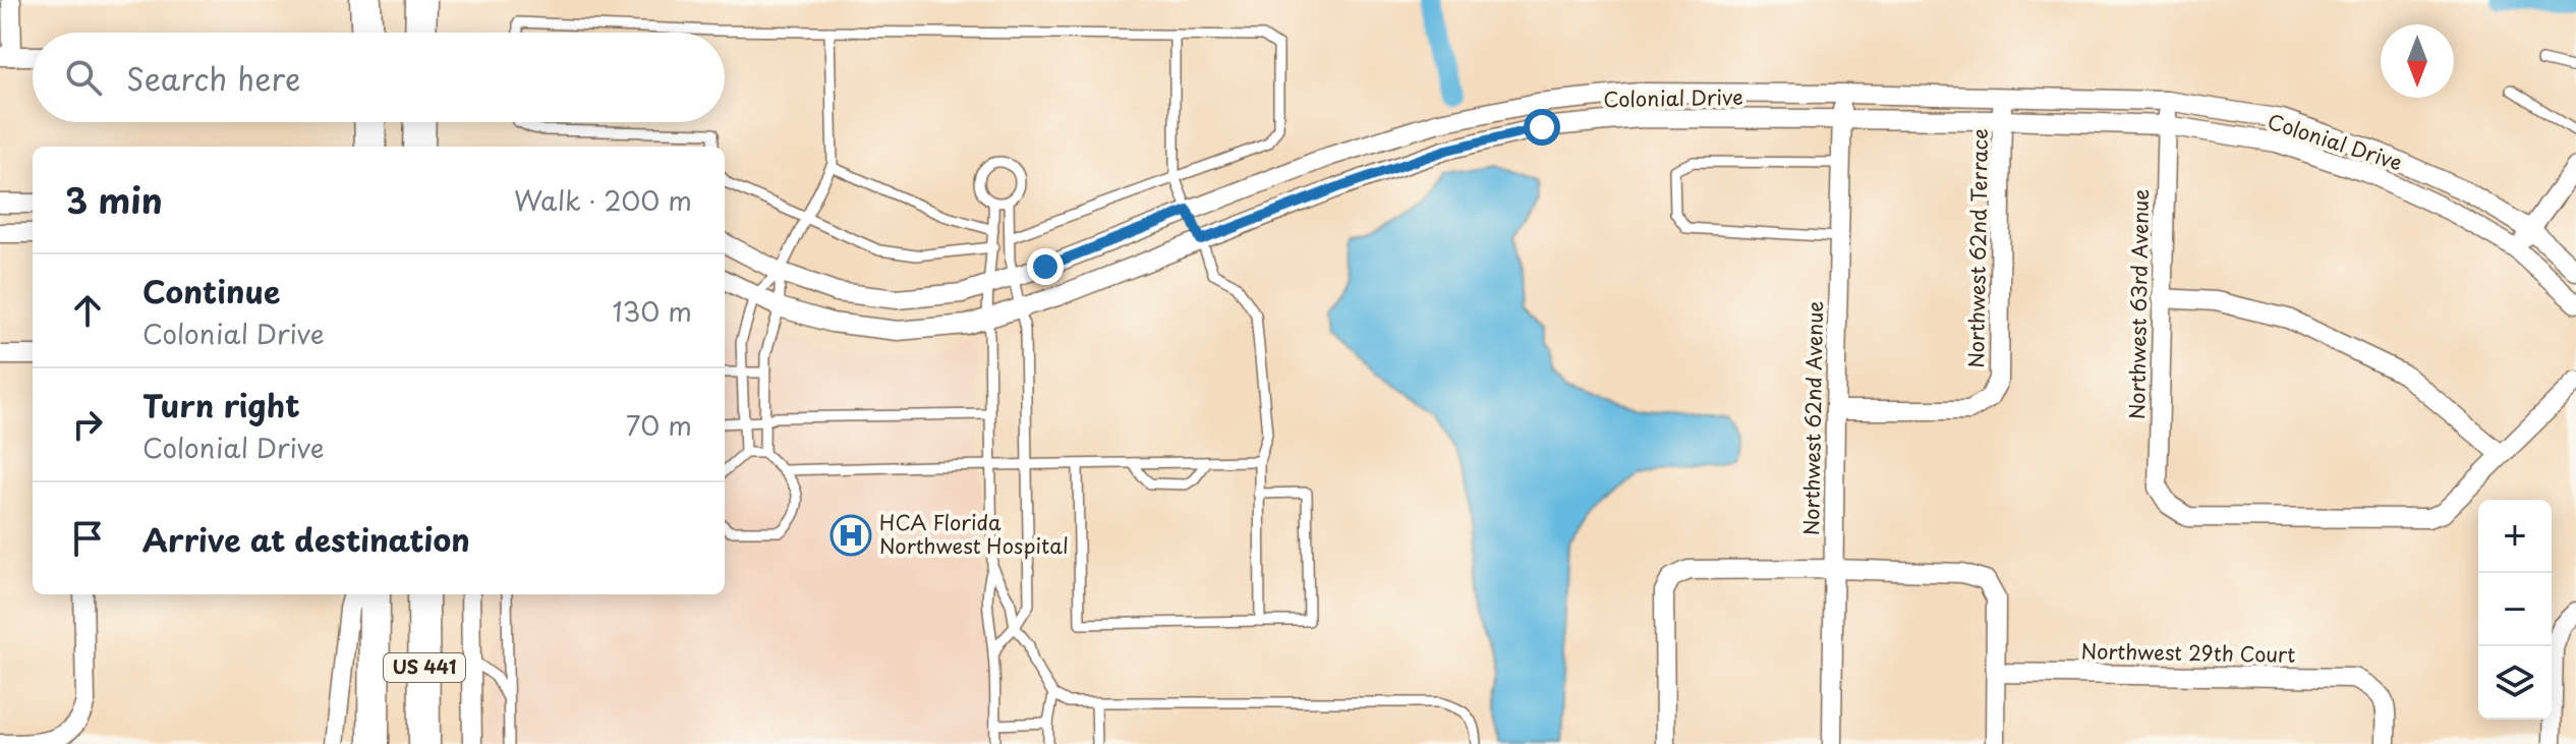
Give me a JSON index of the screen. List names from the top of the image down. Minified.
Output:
{"streets":{"main road":["US 441"],"street":["Colonial Drive","Northwest 62nd Terrace","Northwest 63rd Avenue","Northwest 62nd Avenue","Northwest 29th Court"]},"crossings":[["Colonial Drive","Northwest 62nd Terrace"],["Colonial Drive","Northwest 63rd Avenue"],["Colonial Drive","Northwest 62nd Avenue"],["Northwest 62nd Terrace","Northwest 62nd Avenue"]],"places":{"hospital":["HCA Florida Northwest Hospital"]},"north":"bottom","page":{"search":"Search here","heading":["3 min","Walk · 200 m"],"list":[["Continue","Colonial Drive","130 m"],["Turn right","Colonial Drive","70 m"],"Arrive at destination"],"map_buttons":["+","−"]}}
